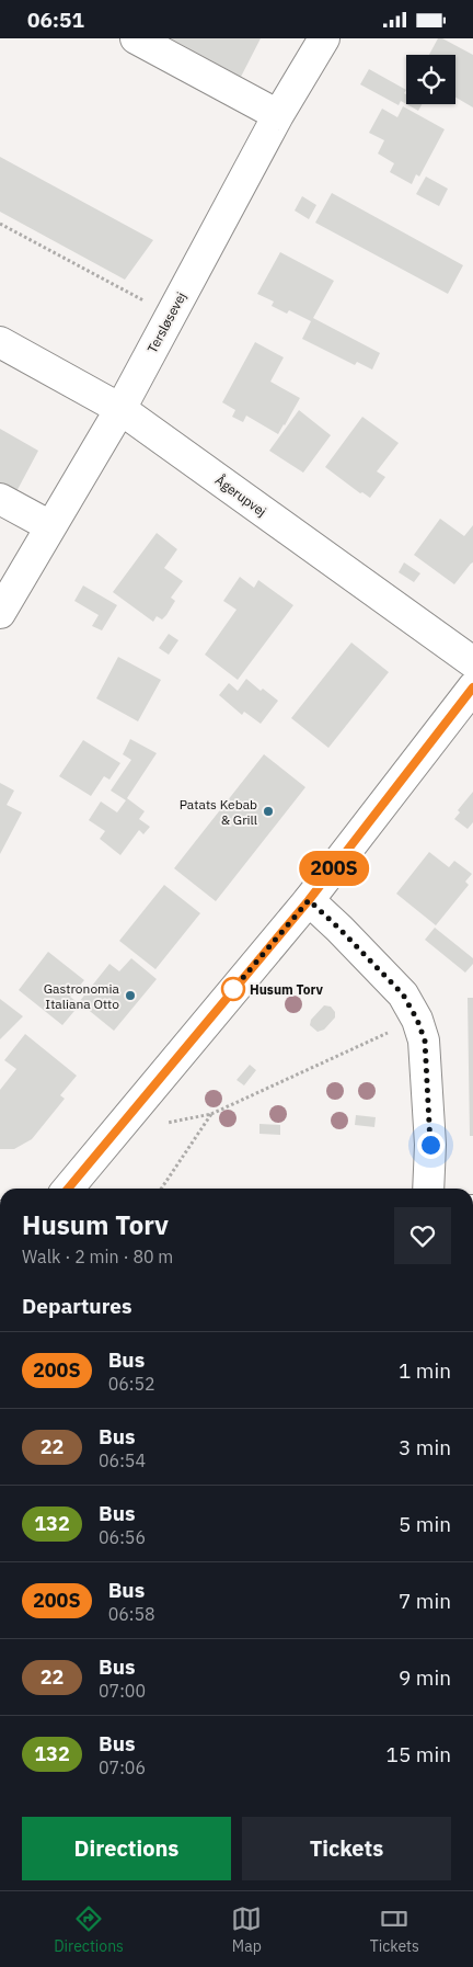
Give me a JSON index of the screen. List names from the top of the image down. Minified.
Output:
{"streets":{"street":["Tersløsevej","Ågerupvej"]},"crossings":[["Tersløsevej","Ågerupvej"]],"places":["Patats Kebab & Grill","Husum Torv","Gastronomia Italiana Otto"],"lines":["bus line 200S"],"page":{"status":"06:51","on_map":"200S","heading":[["Husum Torv","Walk · 2 min · 80 m"],"Departures"],"list":[{"mark":"200S","name":"Bus","note":"06:52","value":"1 min"},{"mark":"22","name":"Bus","note":"06:54","value":"3 min"},{"mark":"132","name":"Bus","note":"06:56","value":"5 min"},{"mark":"200S","name":"Bus","note":"06:58","value":"7 min"},{"mark":"22","name":"Bus","note":"07:00","value":"9 min"},{"mark":"132","name":"Bus","note":"07:06","value":"15 min"}],"buttons":["Directions","Tickets"],"tabs":["Directions","Map","Tickets"]}}
